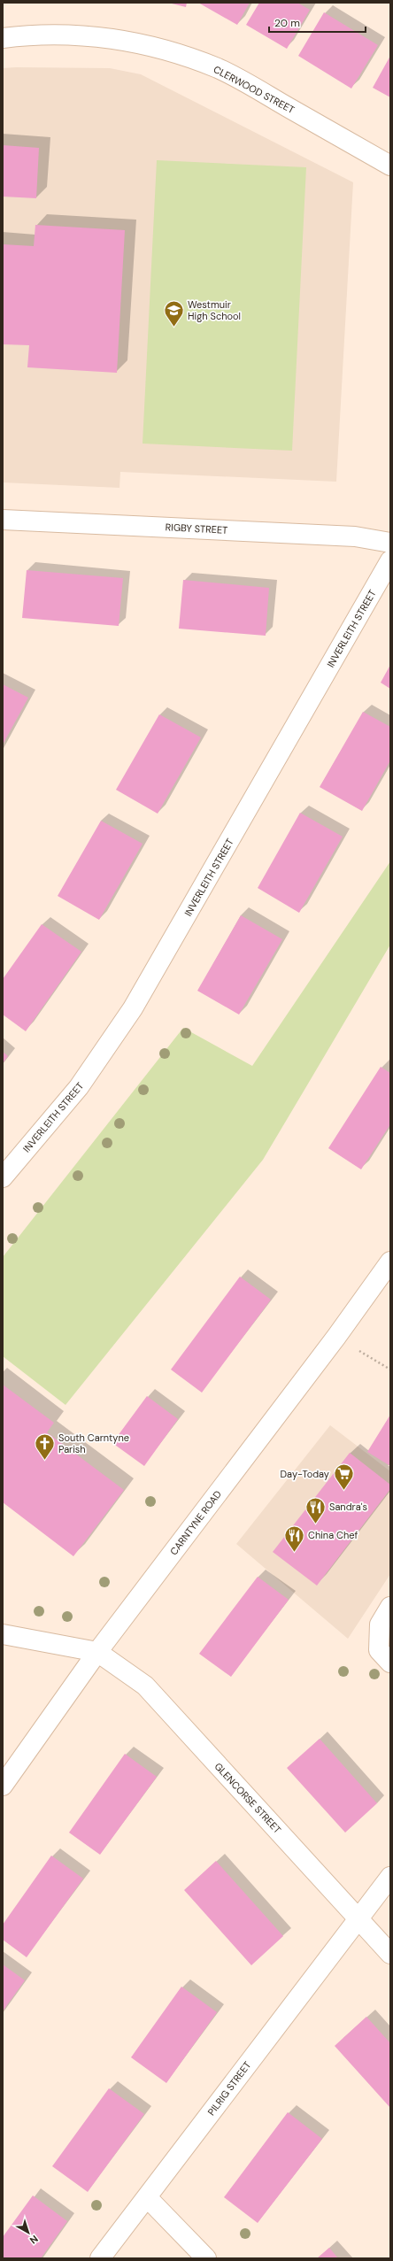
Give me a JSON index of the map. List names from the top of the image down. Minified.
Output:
{"streets":{"street":["CLERWOOD STREET","RIGBY STREET","INVERLEITH STREET","CARNTYNE ROAD","GLENCORSE STREET","PILRIG STREET"]},"crossings":[["CARNTYNE ROAD","GLENCORSE STREET"],["GLENCORSE STREET","PILRIG STREET"]],"places":{"school or university":["Westmuir High School"],"church":["South Carntyne Parish"],"supermarket":["Day-Today"],"restaurant":["Sandra's","China Chef"]},"scale_bar":"20 m","north":"bottom right"}
